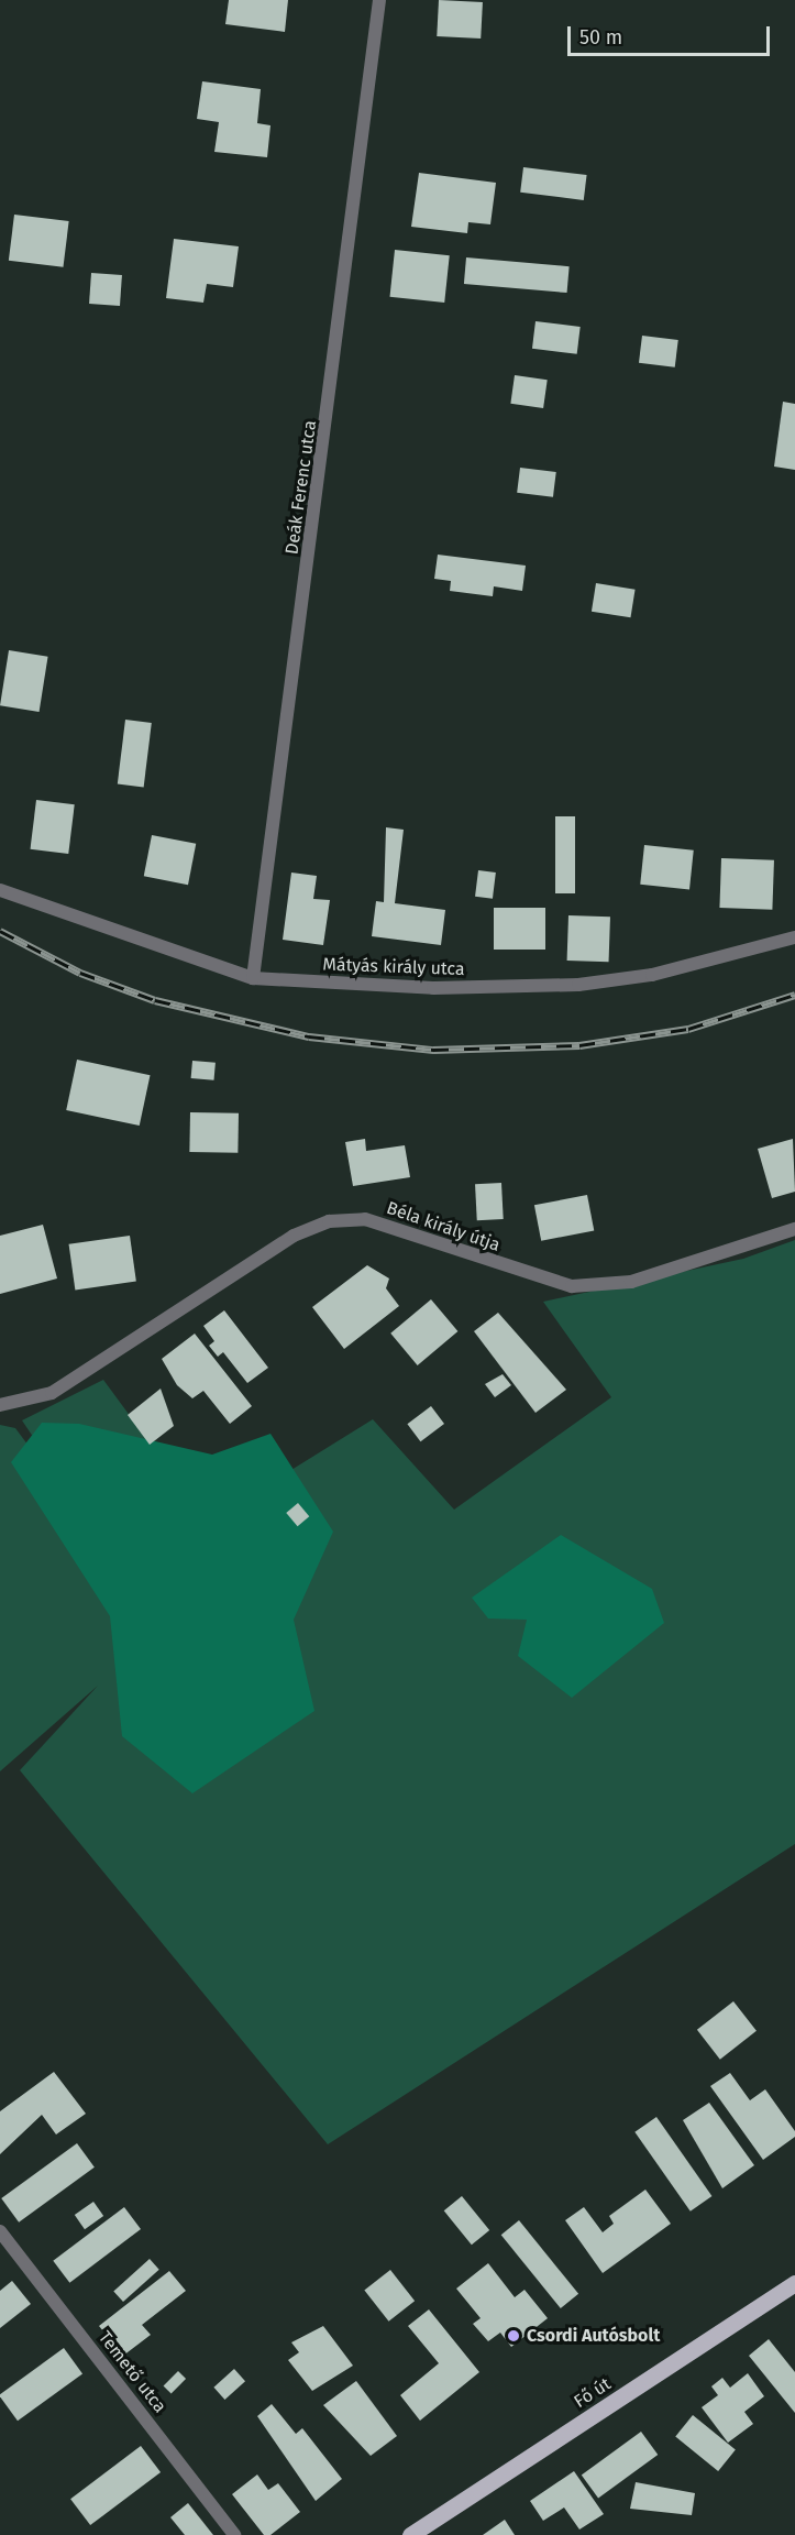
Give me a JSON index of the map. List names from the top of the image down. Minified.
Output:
{"streets":{"main road":["Fő út"],"street":["Deák Ferenc utca","Mátyás király utca","Béla király útja","Temető utca"]},"crossings":[["Deák Ferenc utca","Mátyás király utca"]],"places":["Csordi Autósbolt"],"scale_bar":"50 m"}
